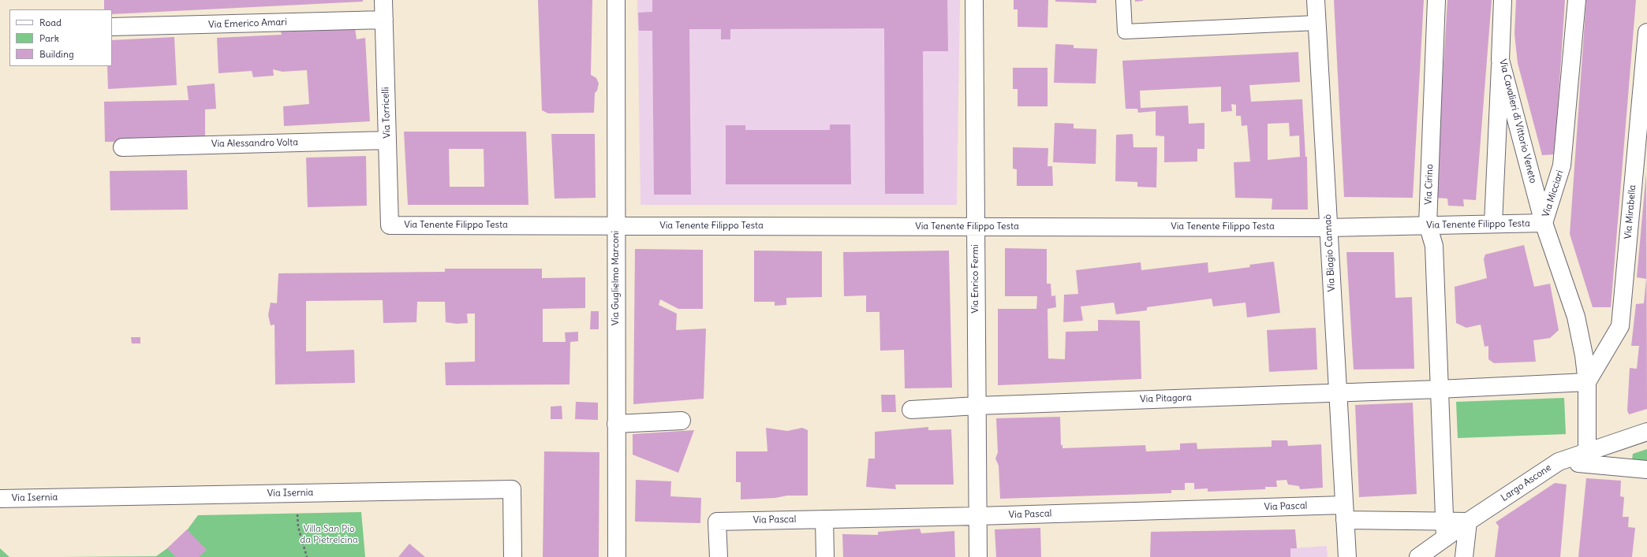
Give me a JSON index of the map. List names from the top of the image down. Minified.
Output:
{"streets":{"street":["Via Emerico Amari","Via Torricelli","Via Cavalieri di Vittorio Veneto","Via Alessandro Volta","Via Cirino","Via Micciari","Via Mirabella","Via Tenente Filippo Testa","Via Biagio Cannaò","Via Guglielmo Marconi","Via Enrico Fermi","Via Pitagora","Largo Ascone","Via Isernia","Via Pascal"]},"crossings":[["Via Emerico Amari","Via Torricelli"],["Via Torricelli","Via Alessandro Volta"],["Via Torricelli","Via Tenente Filippo Testa"],["Via Cavalieri di Vittorio Veneto","Via Micciari"],["Via Cavalieri di Vittorio Veneto","Via Tenente Filippo Testa"],["Via Cirino","Via Tenente Filippo Testa"],["Via Cirino","Via Pitagora"],["Via Cirino","Largo Ascone"],["Via Cirino","Via Pascal"],["Via Micciari","Via Mirabella"],["Via Micciari","Via Tenente Filippo Testa"],["Via Micciari","Via Pitagora"],["Via Micciari","Largo Ascone"],["Via Mirabella","Via Pitagora"],["Via Tenente Filippo Testa","Via Biagio Cannaò"],["Via Tenente Filippo Testa","Via Guglielmo Marconi"],["Via Tenente Filippo Testa","Via Enrico Fermi"],["Via Biagio Cannaò","Via Pitagora"],["Via Biagio Cannaò","Via Pascal"],["Via Enrico Fermi","Via Pitagora"],["Via Enrico Fermi","Via Pascal"],["Largo Ascone","Via Pascal"]],"parks":["Villa San Pio da Pietrelcina"],"legend":["Road","Park","Building"]}
